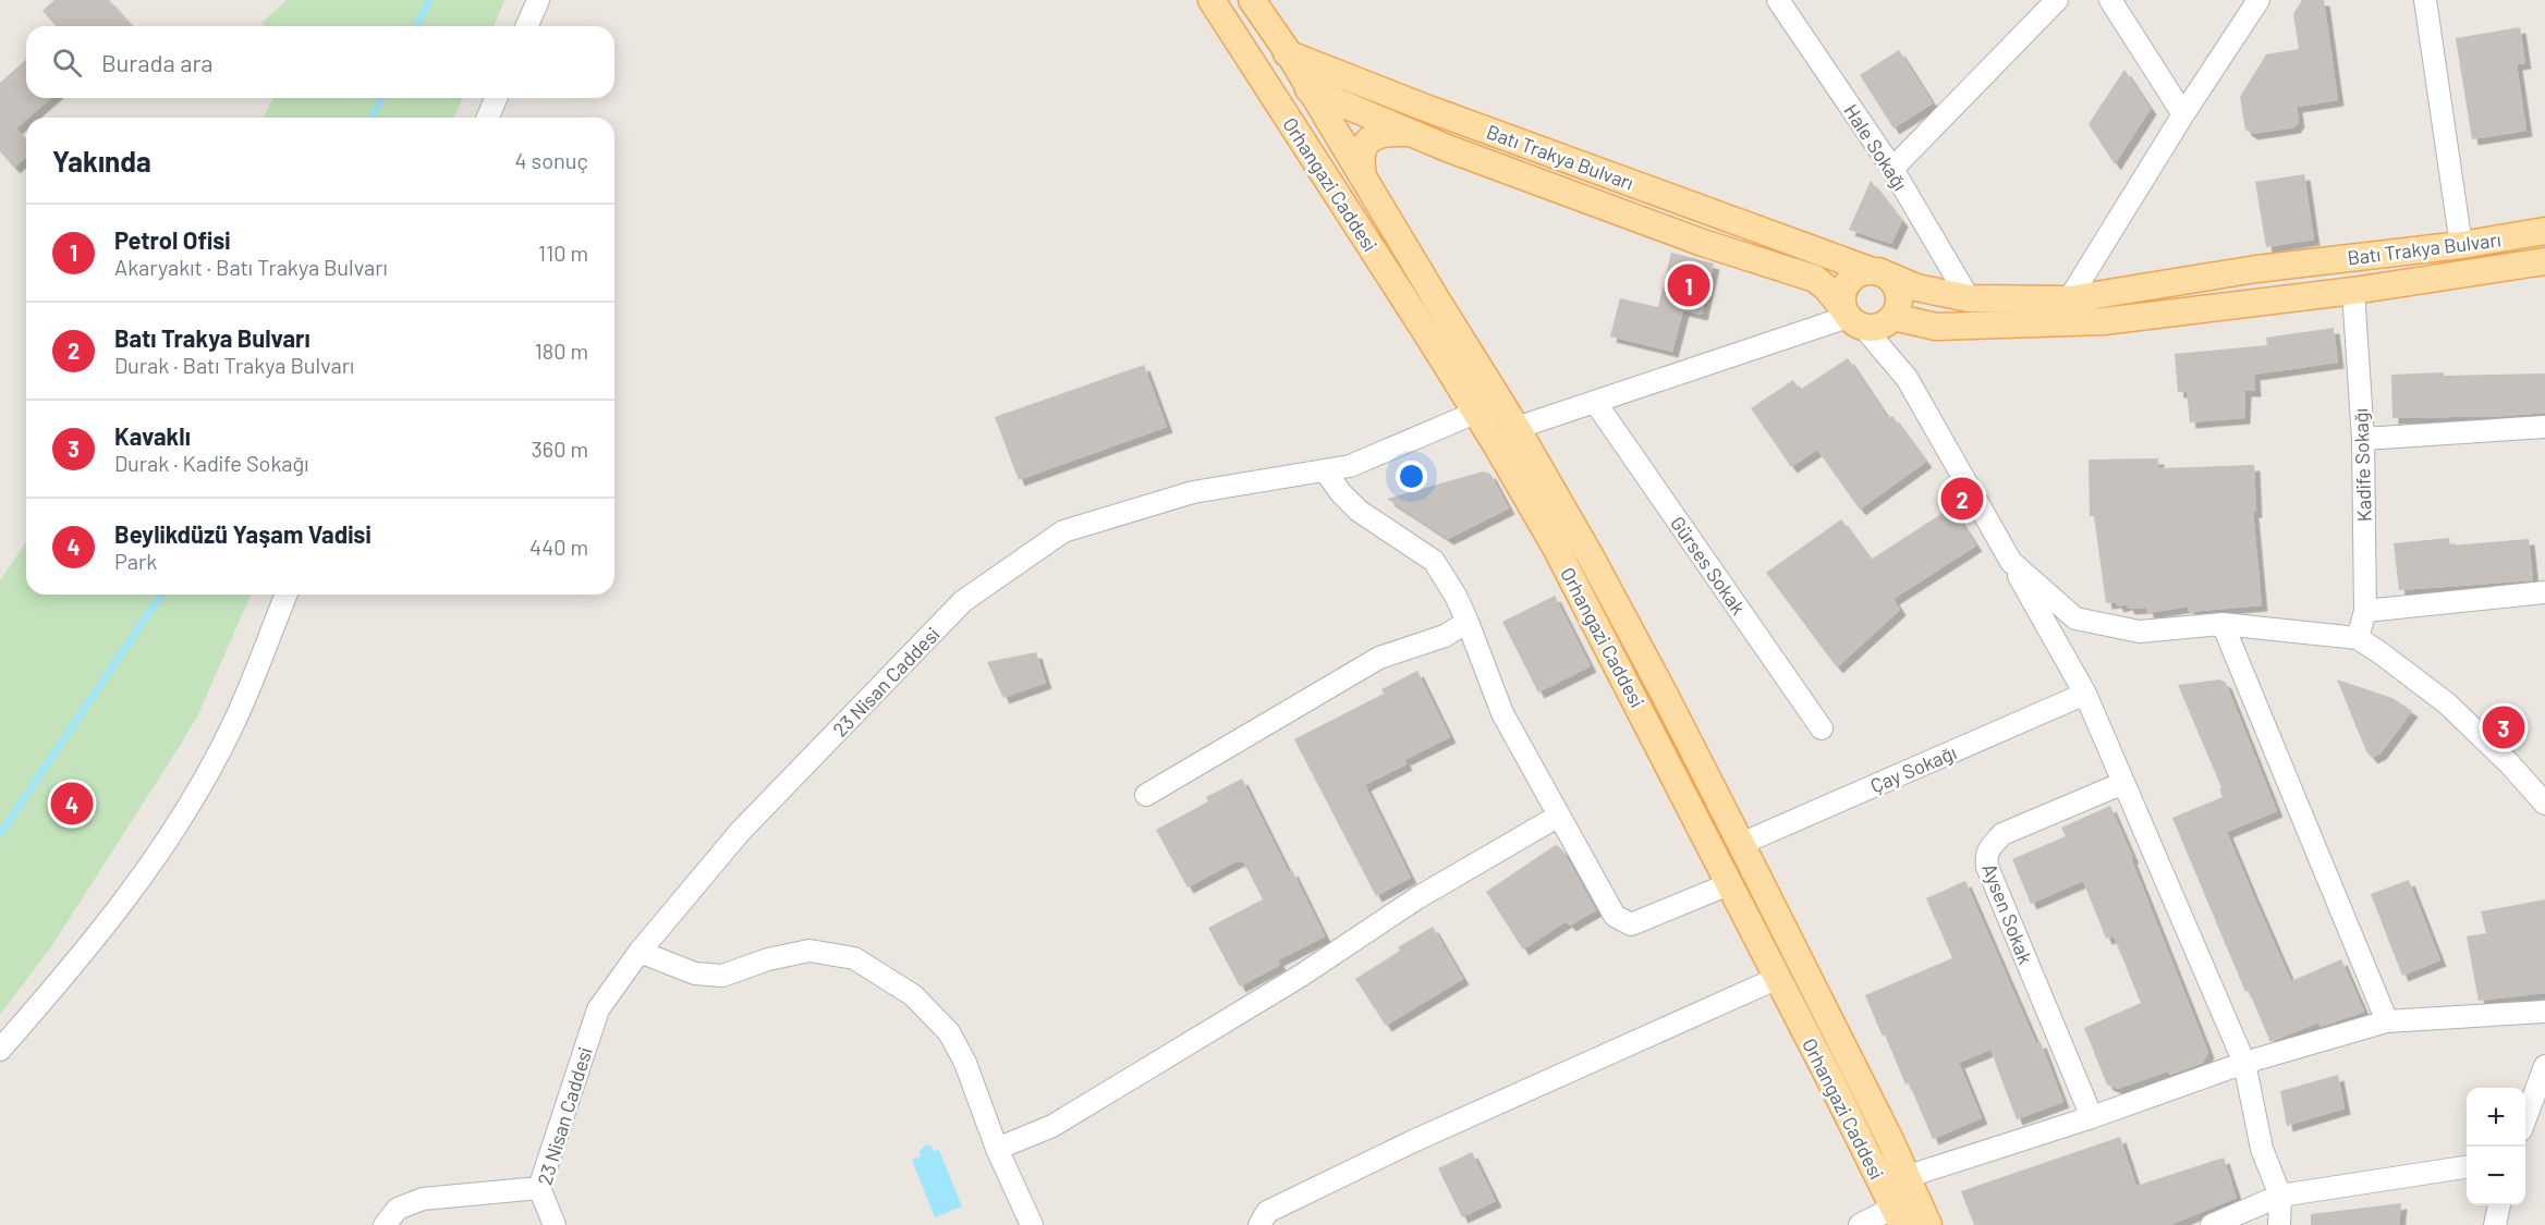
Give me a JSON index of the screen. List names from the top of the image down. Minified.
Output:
{"streets":{"main road":["Batı Trakya Bulvarı","Orhangazi Caddesi"],"street":["Hale Sokağı","Kadife Sokağı","Gürses Sokak","23 Nisan Caddesi","Çay Sokağı","Aysen Sokak"]},"crossings":[["Hale Sokağı","Batı Trakya Bulvarı"],["Batı Trakya Bulvarı","Orhangazi Caddesi"],["Batı Trakya Bulvarı","Kadife Sokağı"],["Orhangazi Caddesi","23 Nisan Caddesi"],["Orhangazi Caddesi","Çay Sokağı"]],"page":{"search":"Burada ara","heading":["Yakında","4 sonuç"],"list":[{"mark":"1","name":"Petrol Ofisi","note":"Akaryakıt · Batı Trakya Bulvarı","value":"110 m"},{"mark":"2","name":"Batı Trakya Bulvarı","note":"Durak · Batı Trakya Bulvarı","value":"180 m"},{"mark":"3","name":"Kavaklı","note":"Durak · Kadife Sokağı","value":"360 m"},{"mark":"4","name":"Beylikdüzü Yaşam Vadisi","note":"Park","value":"440 m"}],"pins":["1","2","3","4"],"map_buttons":["+","−"]}}
